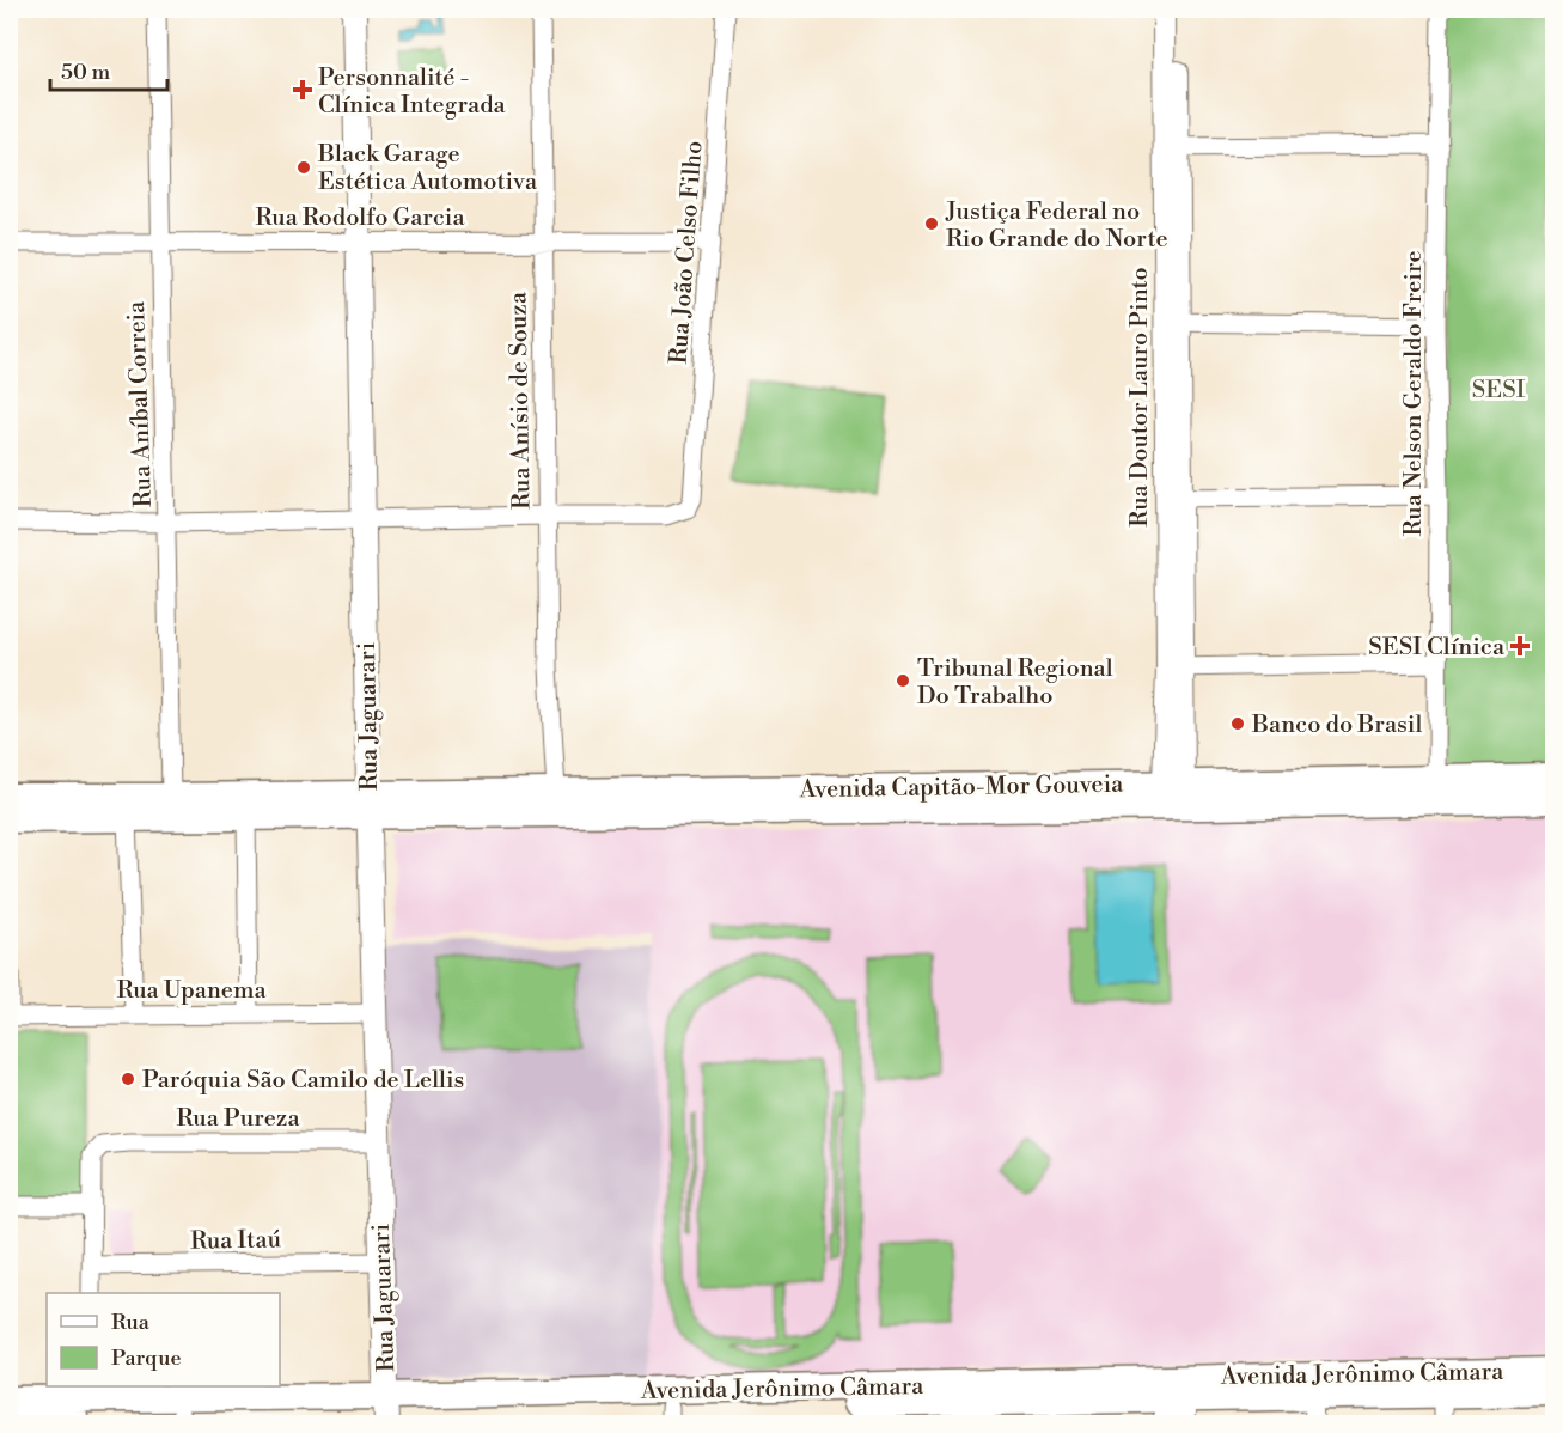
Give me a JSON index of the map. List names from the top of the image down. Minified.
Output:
{"streets":{"main road":["Rua Jaguarari","Avenida Capitão-Mor Gouveia","Avenida Jerônimo Câmara"],"street":["Rua Rodolfo Garcia","Rua João Celso Filho","Rua Nelson Geraldo Freire","Rua Doutor Lauro Pinto","Rua Anísio de Souza","Rua Aníbal Correia","Rua Upanema","Rua Pureza","Rua Itaú"]},"crossings":[["Rua Rodolfo Garcia","Rua João Celso Filho"],["Rua Rodolfo Garcia","Rua Anísio de Souza"],["Rua Rodolfo Garcia","Rua Aníbal Correia"],["Rua Rodolfo Garcia","Rua Jaguarari"],["Rua João Celso Filho","Rua Anísio de Souza"],["Rua Nelson Geraldo Freire","Avenida Capitão-Mor Gouveia"],["Rua Doutor Lauro Pinto","Avenida Capitão-Mor Gouveia"],["Rua Anísio de Souza","Avenida Capitão-Mor Gouveia"],["Rua Jaguarari","Avenida Capitão-Mor Gouveia"],["Rua Jaguarari","Rua Upanema"],["Rua Jaguarari","Rua Pureza"],["Rua Jaguarari","Rua Itaú"],["Rua Jaguarari","Avenida Jerônimo Câmara"]],"parks":["SESI"],"places":{"health":["Personnalité - Clínica Integrada","SESI Clínica"],"other":["Black Garage Estética Automotiva","Justiça Federal no Rio Grande do Norte","Tribunal Regional Do Trabalho","Banco do Brasil","Paróquia São Camilo de Lellis"]},"legend":["Rua","Parque"],"scale_bar":"50 m"}
